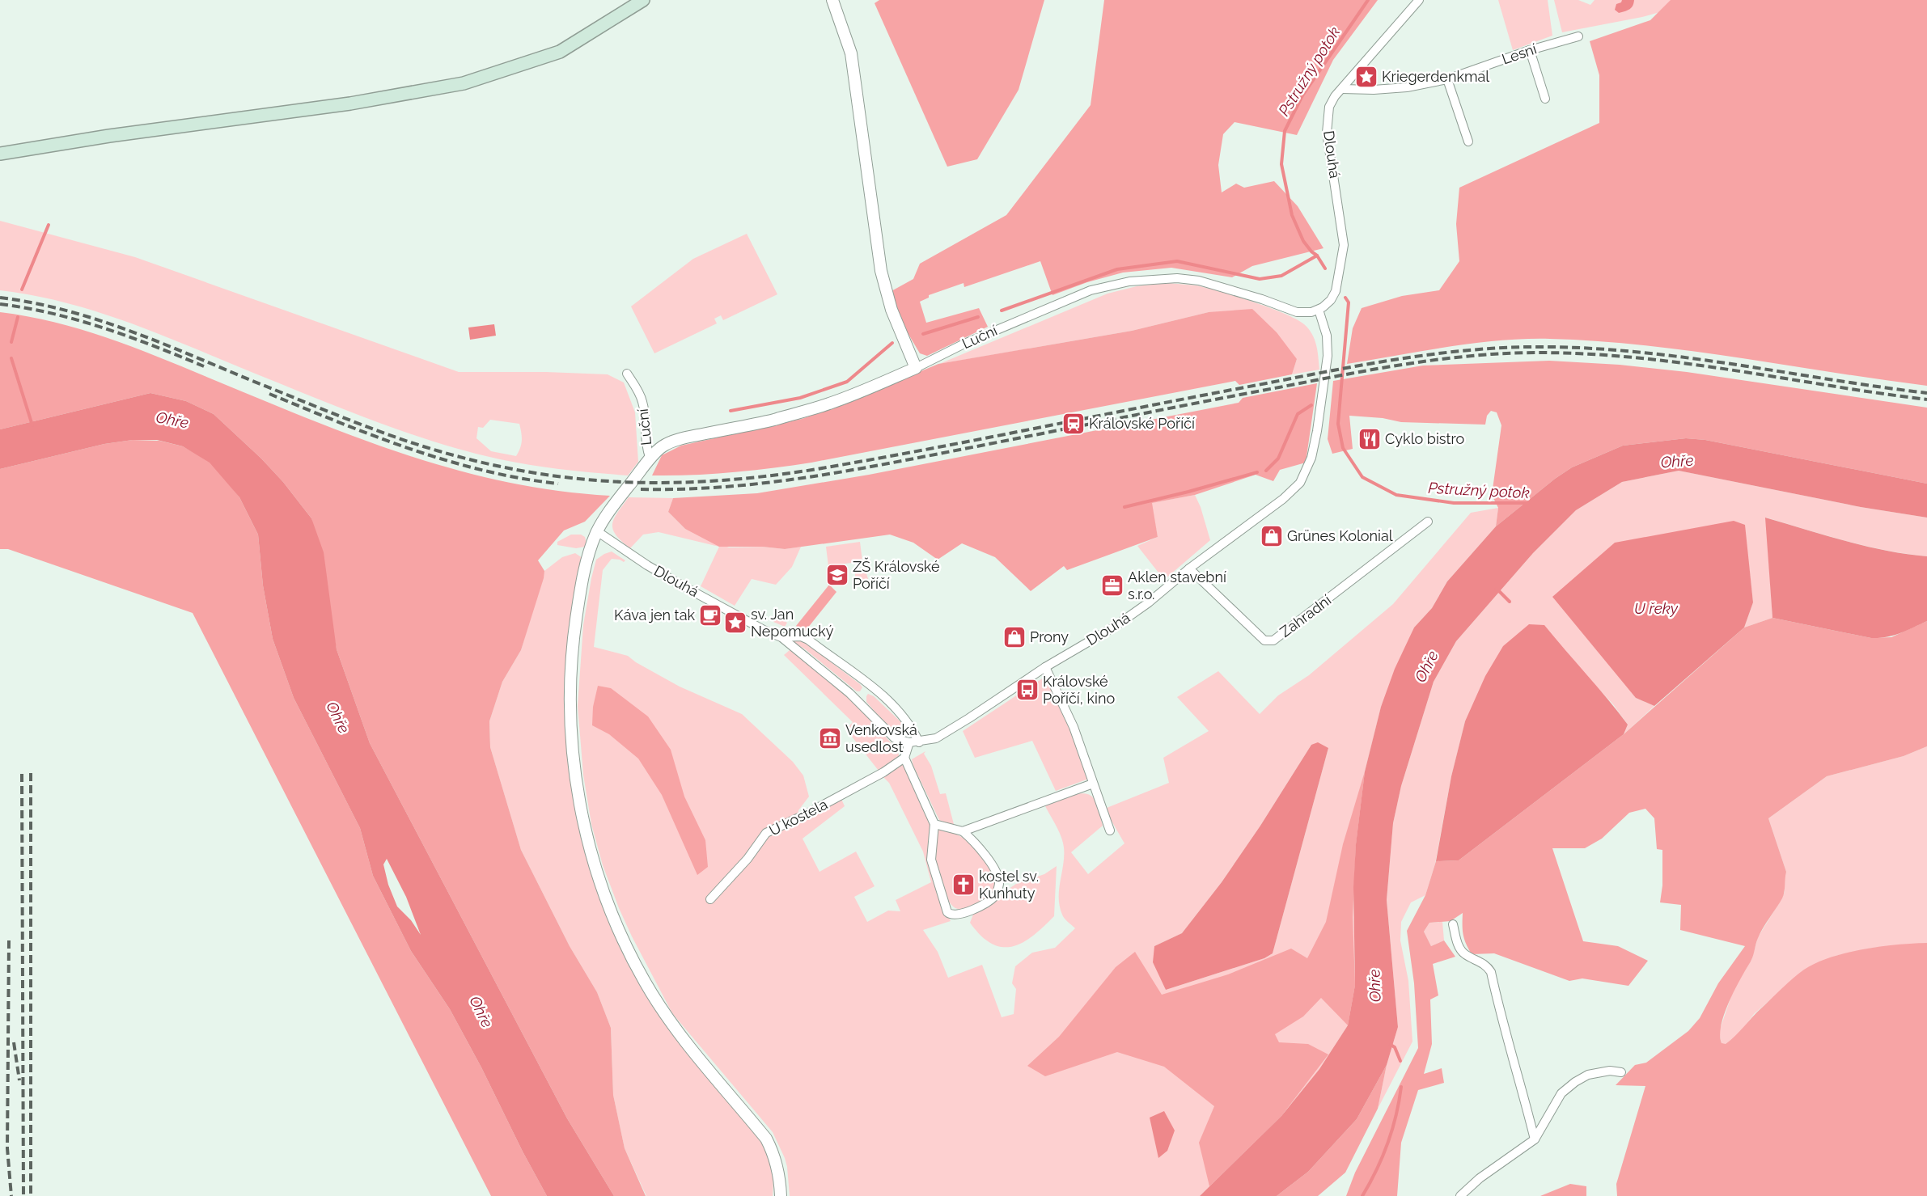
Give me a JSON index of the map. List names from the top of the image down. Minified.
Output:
{"streets":{"street":["Lesní","Dlouhá","Luční","Zahradní","U kostela"]},"crossings":[["Lesní","Dlouhá"],["Dlouhá","Luční"],["Dlouhá","Zahradní"]],"water":["Pstružný potok","Ohře","U řeky"],"places":{"place":["Kriegerdenkmal","sv. Jan Nepomucký"],"station":["Královské Poříčí"],"restaurant":["Cyklo bistro"],"shop":["Grünes Kolonial","Prony"],"school or university":["ZŠ Královské Poříčí"],"office":["Aklen stavební s.r.o."],"cafe":["Káva jen tak"],"bus stop":["Královské Poříčí, kino"],"museum":["Venkovská usedlost"],"church":["kostel sv. Kunhuty"]}}
